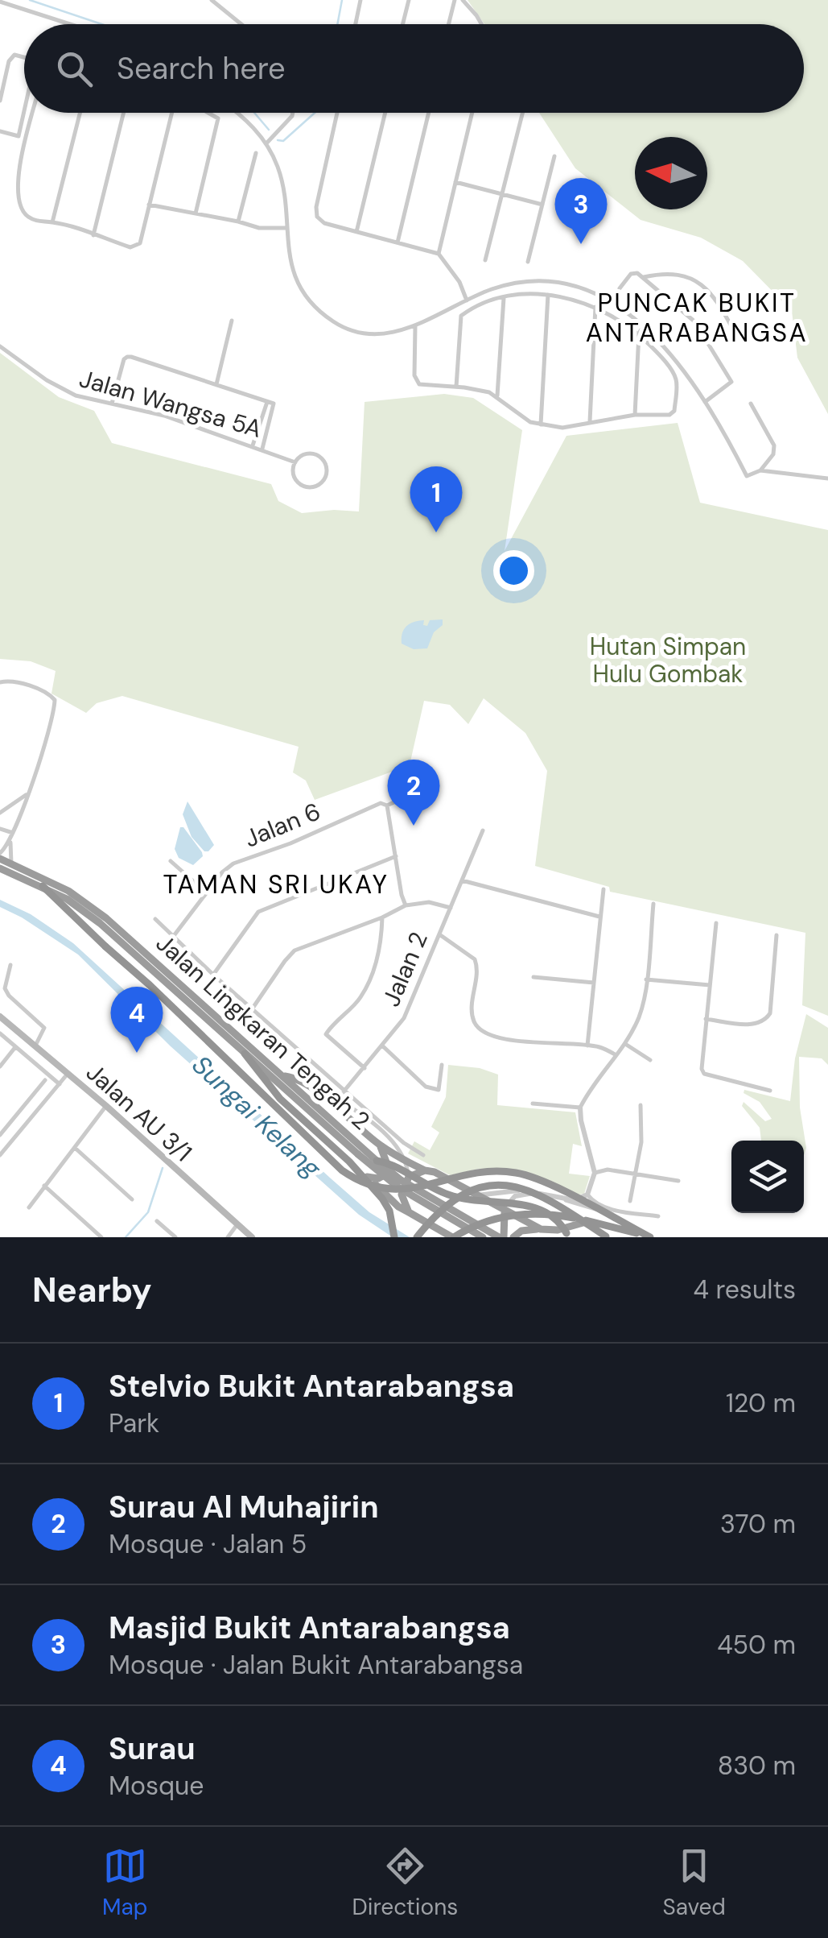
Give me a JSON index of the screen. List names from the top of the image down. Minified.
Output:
{"streets":{"highway":["Jalan Lingkaran Tengah 2"],"main road":["Jalan AU 3/1"],"street":["Jalan Wangsa 5A","Jalan 6","Jalan 2"]},"districts":["PUNCAK BUKIT ANTARABANGSA","TAMAN SRI UKAY"],"water":["Sungai Kelang"],"parks":["Hutan Simpan Hulu Gombak"],"north":"left","page":{"search":"Search here","pins":["3","1","2","4"],"heading":["Nearby","4 results"],"list":[{"mark":"1","name":"Stelvio Bukit Antarabangsa","note":"Park","value":"120 m"},{"mark":"2","name":"Surau Al Muhajirin","note":"Mosque · Jalan 5","value":"370 m"},{"mark":"3","name":"Masjid Bukit Antarabangsa","note":"Mosque · Jalan Bukit Antarabangsa","value":"450 m"},{"mark":"4","name":"Surau","note":"Mosque","value":"830 m"}],"nav":["Map","Directions","Saved"]}}
